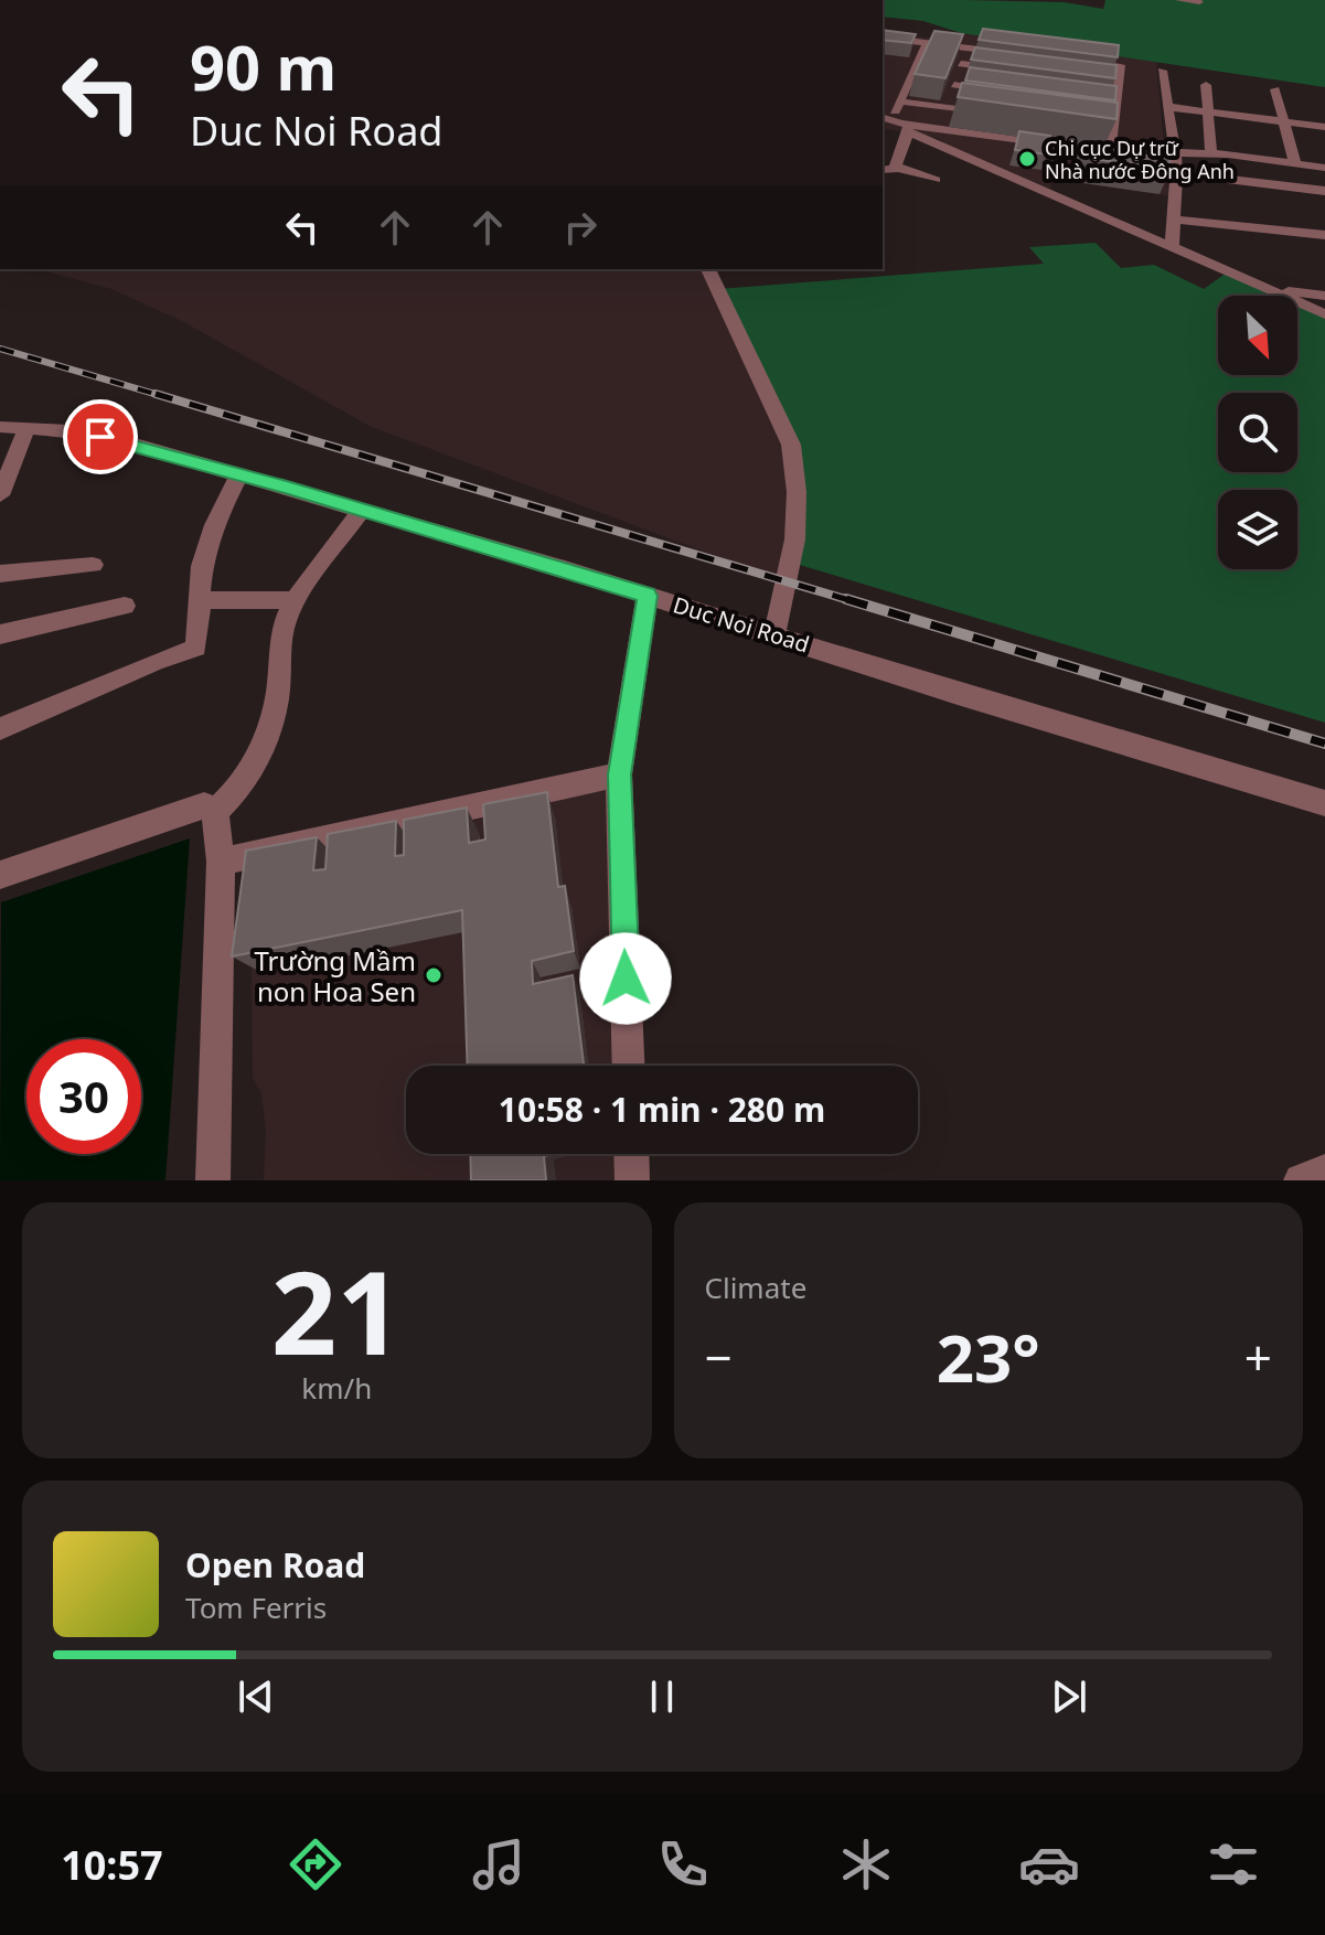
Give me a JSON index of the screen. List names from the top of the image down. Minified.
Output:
{"streets":{"street":["Duc Noi Road"]},"places":["Chi cục Dự trữ Nhà nước Đông Anh","Trường Mầm non Hoa Sen"],"north":"bottom right","page":{"turn":["90 m","Duc Noi Road"],"limit":"30","trip":"10:58 · 1 min · 280 m","tile":[["21","km/h"],"Climate"],"heat":["−","23°","+"],"song":["Open Road","Tom Ferris"],"tabs":"10:57"}}
